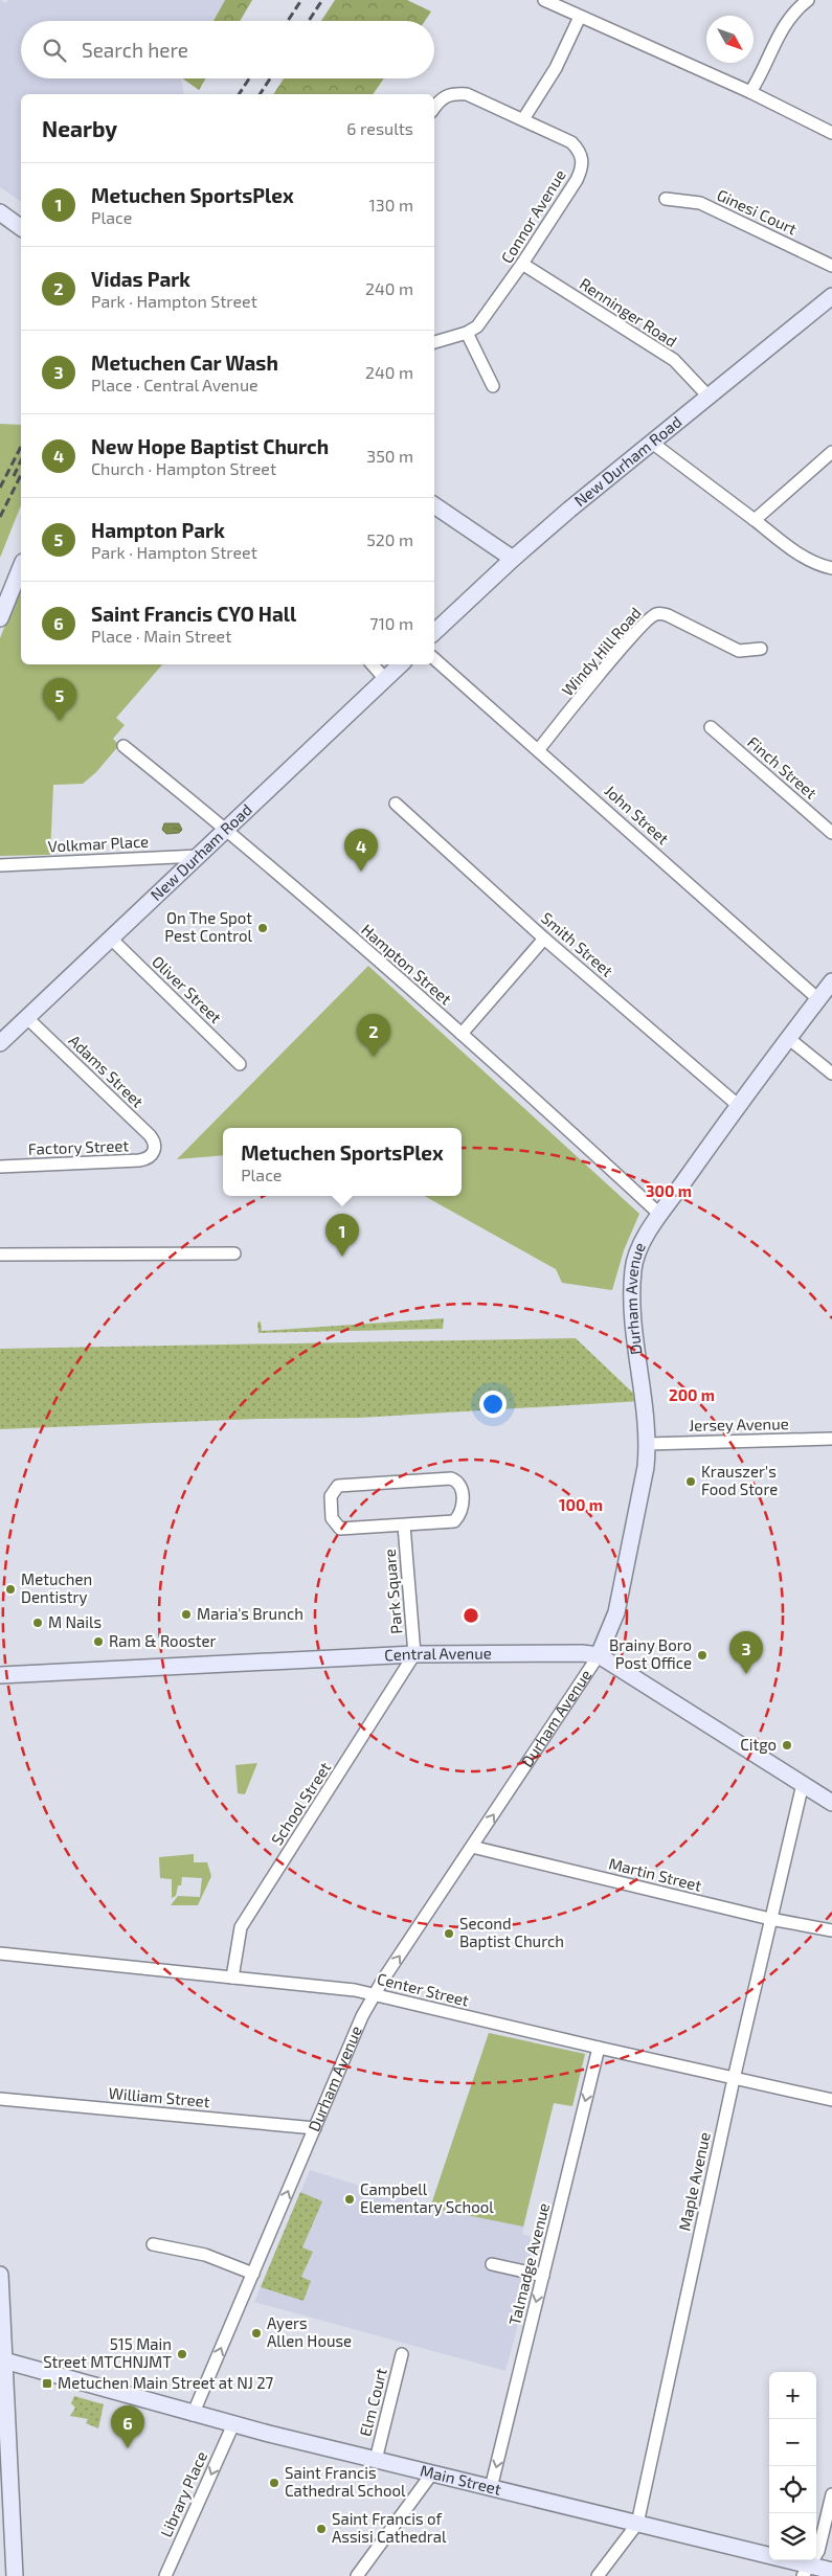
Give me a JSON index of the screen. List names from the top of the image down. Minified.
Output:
{"streets":{"street":["Ginesi Court","Connor Avenue","Renninger Road","New Durham Road","Windy Hill Road","Finch Street","John Street","Volkmar Place","Smith Street","Hampton Street","Oliver Street","Adams Street","Factory Street","Durham Avenue","Jersey Avenue","Park Square","Central Avenue","School Street","Martin Street","Center Street","William Street","Maple Avenue","Talmadge Avenue","Elm Court","Main Street","Library Place"]},"crossings":[["Connor Avenue","Renninger Road"],["Renninger Road","New Durham Road"],["New Durham Road","Volkmar Place"],["New Durham Road","Hampton Street"],["New Durham Road","Oliver Street"],["New Durham Road","Adams Street"],["Windy Hill Road","John Street"],["John Street","Durham Avenue"],["Smith Street","Durham Avenue"],["Hampton Street","Durham Avenue"],["Adams Street","Factory Street"],["Durham Avenue","Jersey Avenue"],["Durham Avenue","Central Avenue"],["Durham Avenue","Martin Street"],["Durham Avenue","Center Street"],["Durham Avenue","William Street"],["Durham Avenue","Main Street"],["Park Square","Central Avenue"],["Park Square","School Street"],["Central Avenue","School Street"],["Central Avenue","Maple Avenue"],["School Street","Center Street"],["Martin Street","Maple Avenue"],["Center Street","Maple Avenue"],["Center Street","Talmadge Avenue"],["Maple Avenue","Main Street"],["Talmadge Avenue","Main Street"],["Elm Court","Main Street"],["Main Street","Library Place"]],"one_way":["Durham Avenue","Talmadge Avenue","Library Place"],"places":{"other":["On The Spot Pest Control","Krauszer's Food Store","Metuchen Dentistry","Maria's Brunch","M Nails","Ram & Rooster","Brainy Boro Post Office","Citgo","Second Baptist Church","Campbell Elementary School","Ayers Allen House","515 Main Street MTCHNJMT","Saint Francis Cathedral School","Saint Francis of Assisi Cathedral"],"transit":["Metuchen Main Street at NJ 27"]},"north":"bottom right","page":{"search":"Search here","heading":["Nearby","6 results"],"list":[{"mark":"1","name":"Metuchen SportsPlex","note":"Place","value":"130 m"},{"mark":"2","name":"Vidas Park","note":"Park · Hampton Street","value":"240 m"},{"mark":"3","name":"Metuchen Car Wash","note":"Place · Central Avenue","value":"240 m"},{"mark":"4","name":"New Hope Baptist Church","note":"Church · Hampton Street","value":"350 m"},{"mark":"5","name":"Hampton Park","note":"Park · Hampton Street","value":"520 m"},{"mark":"6","name":"Saint Francis CYO Hall","note":"Place · Main Street","value":"710 m"}],"pins":["5","4","2","1","3","6"],"popup":["Metuchen SportsPlex","Place"],"map_buttons":["+","−"]},"rings":["300 m","200 m","100 m"]}
